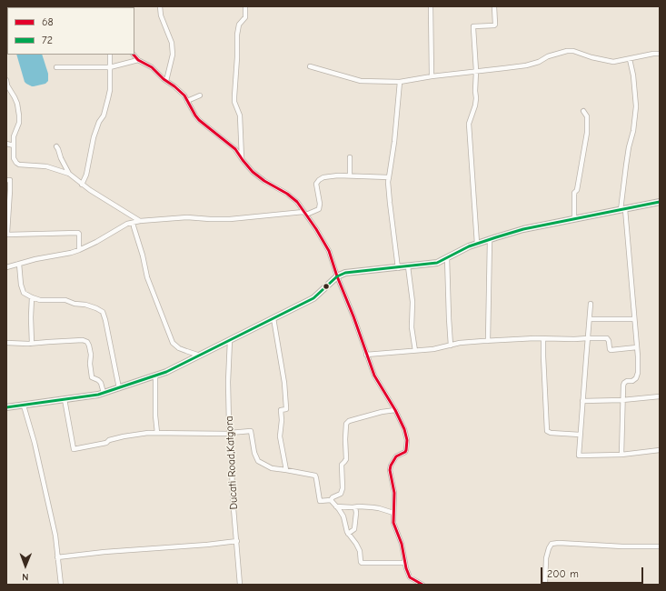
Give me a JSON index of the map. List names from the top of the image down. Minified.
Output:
{"streets":{"street":["Ducati Road,Katgora"]},"lines":["transit line 68","transit line 72"],"legend":["68","72"],"scale_bar":"200 m","north":"bottom"}
